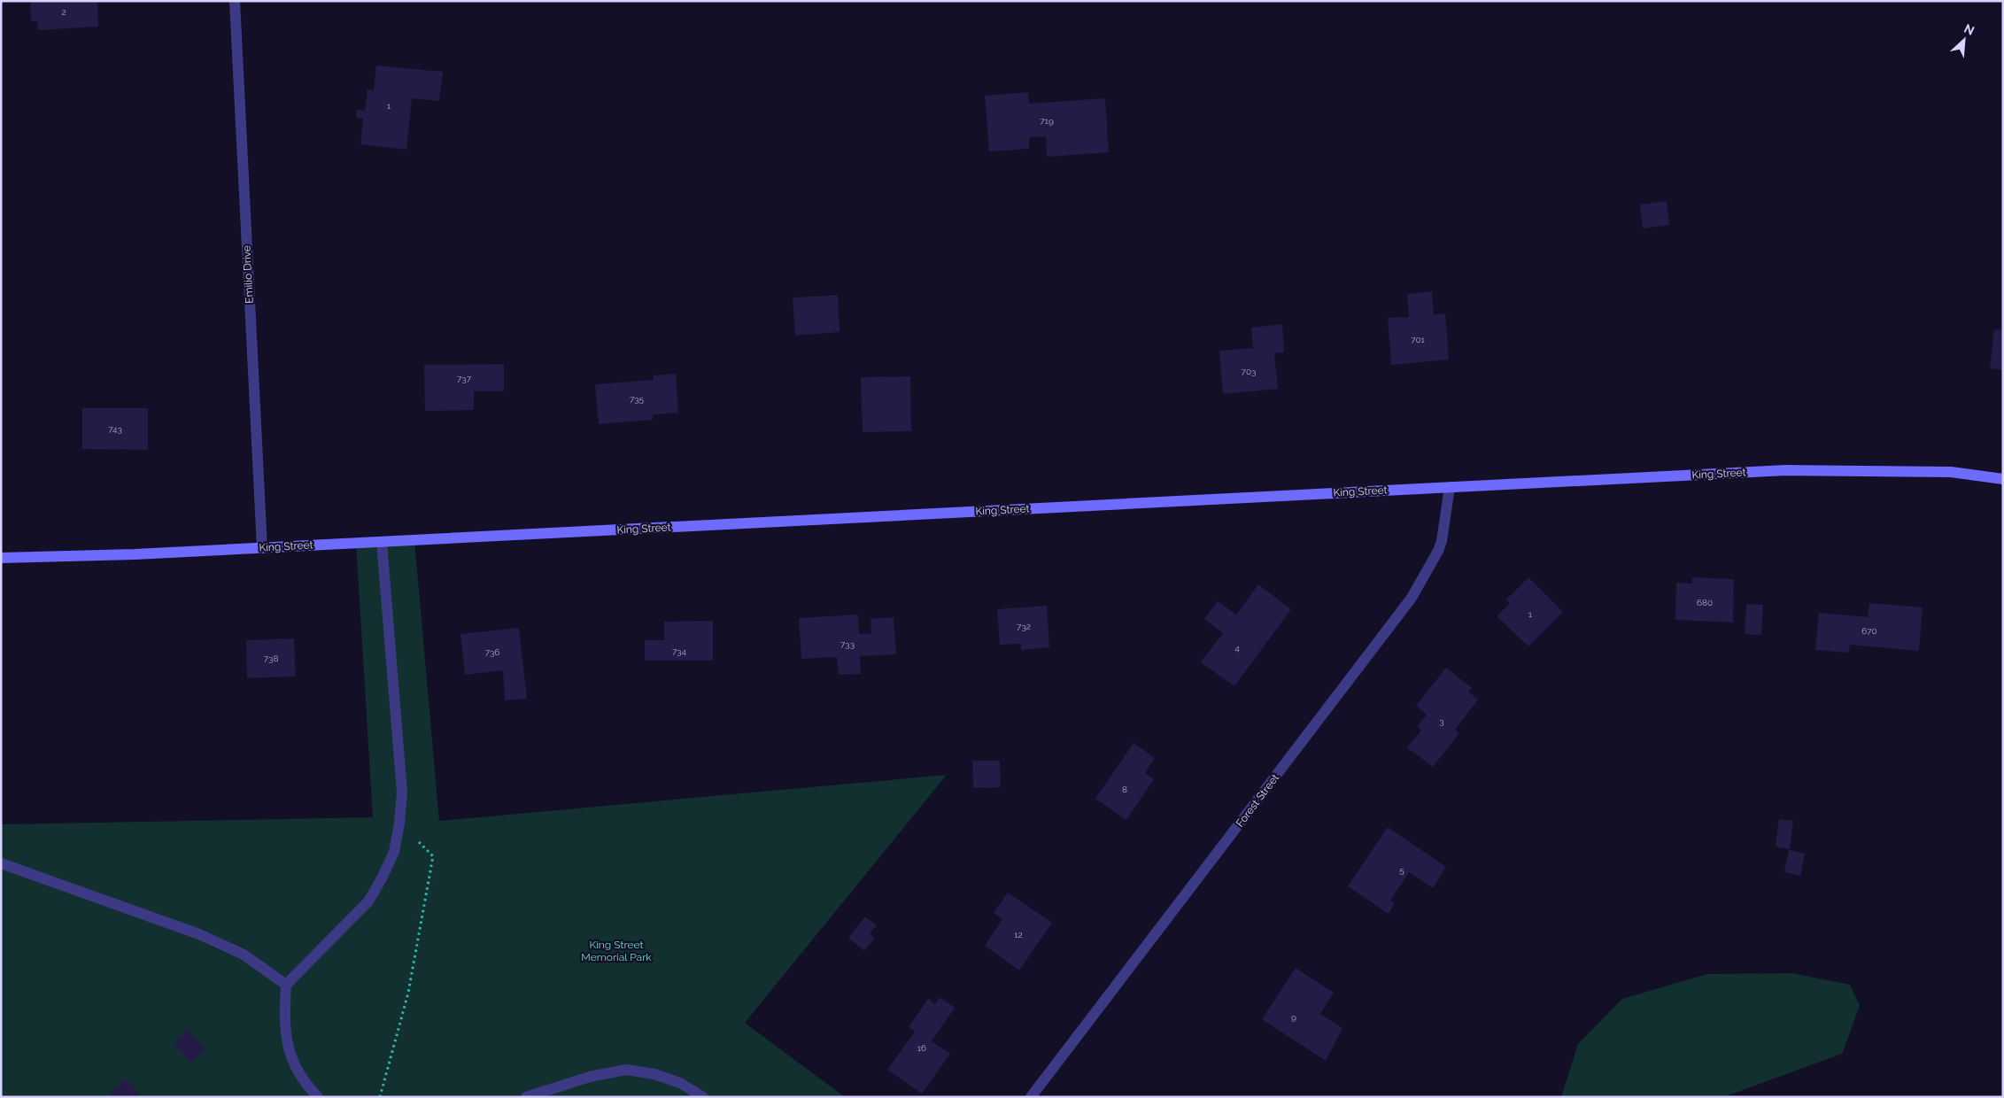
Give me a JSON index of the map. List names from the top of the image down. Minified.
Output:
{"streets":{"main road":["King Street"],"street":["Emilio Drive","Forest Street"]},"crossings":[["Emilio Drive","King Street"],["King Street","Forest Street"]],"parks":["King Street Memorial Park"],"house_numbers":["2","1","719","701","703","737","735","743","680","1","732","670","733","4","734","736","738","3","8","5","12","9","16"],"north":"top right"}
